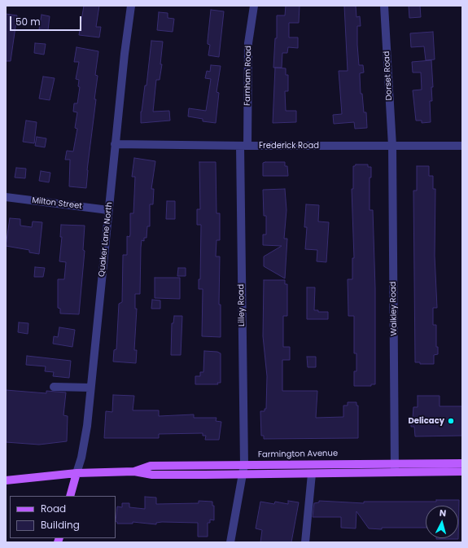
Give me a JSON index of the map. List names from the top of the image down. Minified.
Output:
{"streets":{"main road":["Farmington Avenue"],"street":["Farnham Road","Dorset Road","Frederick Road","Milton Street","Quaker Lane North","Lilley Road","Walkley Road"]},"crossings":[["Farnham Road","Frederick Road"],["Farnham Road","Lilley Road"],["Dorset Road","Frederick Road"],["Dorset Road","Walkley Road"],["Frederick Road","Quaker Lane North"],["Frederick Road","Lilley Road"],["Frederick Road","Walkley Road"],["Milton Street","Quaker Lane North"],["Quaker Lane North","Farmington Avenue"],["Lilley Road","Farmington Avenue"],["Walkley Road","Farmington Avenue"]],"places":["Delicacy"],"legend":["Road","Building"],"scale_bar":"50 m","north":"top"}
